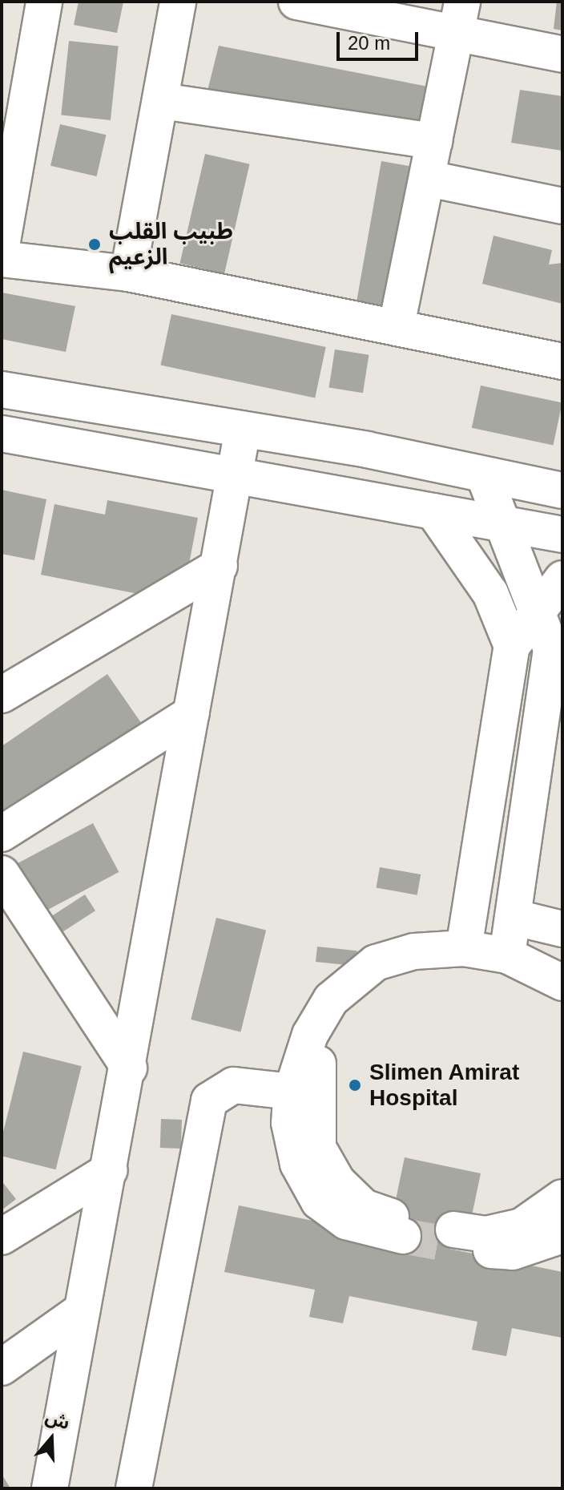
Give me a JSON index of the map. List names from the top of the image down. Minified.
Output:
{"places":["طبيب القلب الزعيم","Slimen Amirat Hospital"],"scale_bar":"20 m","north":"top"}
